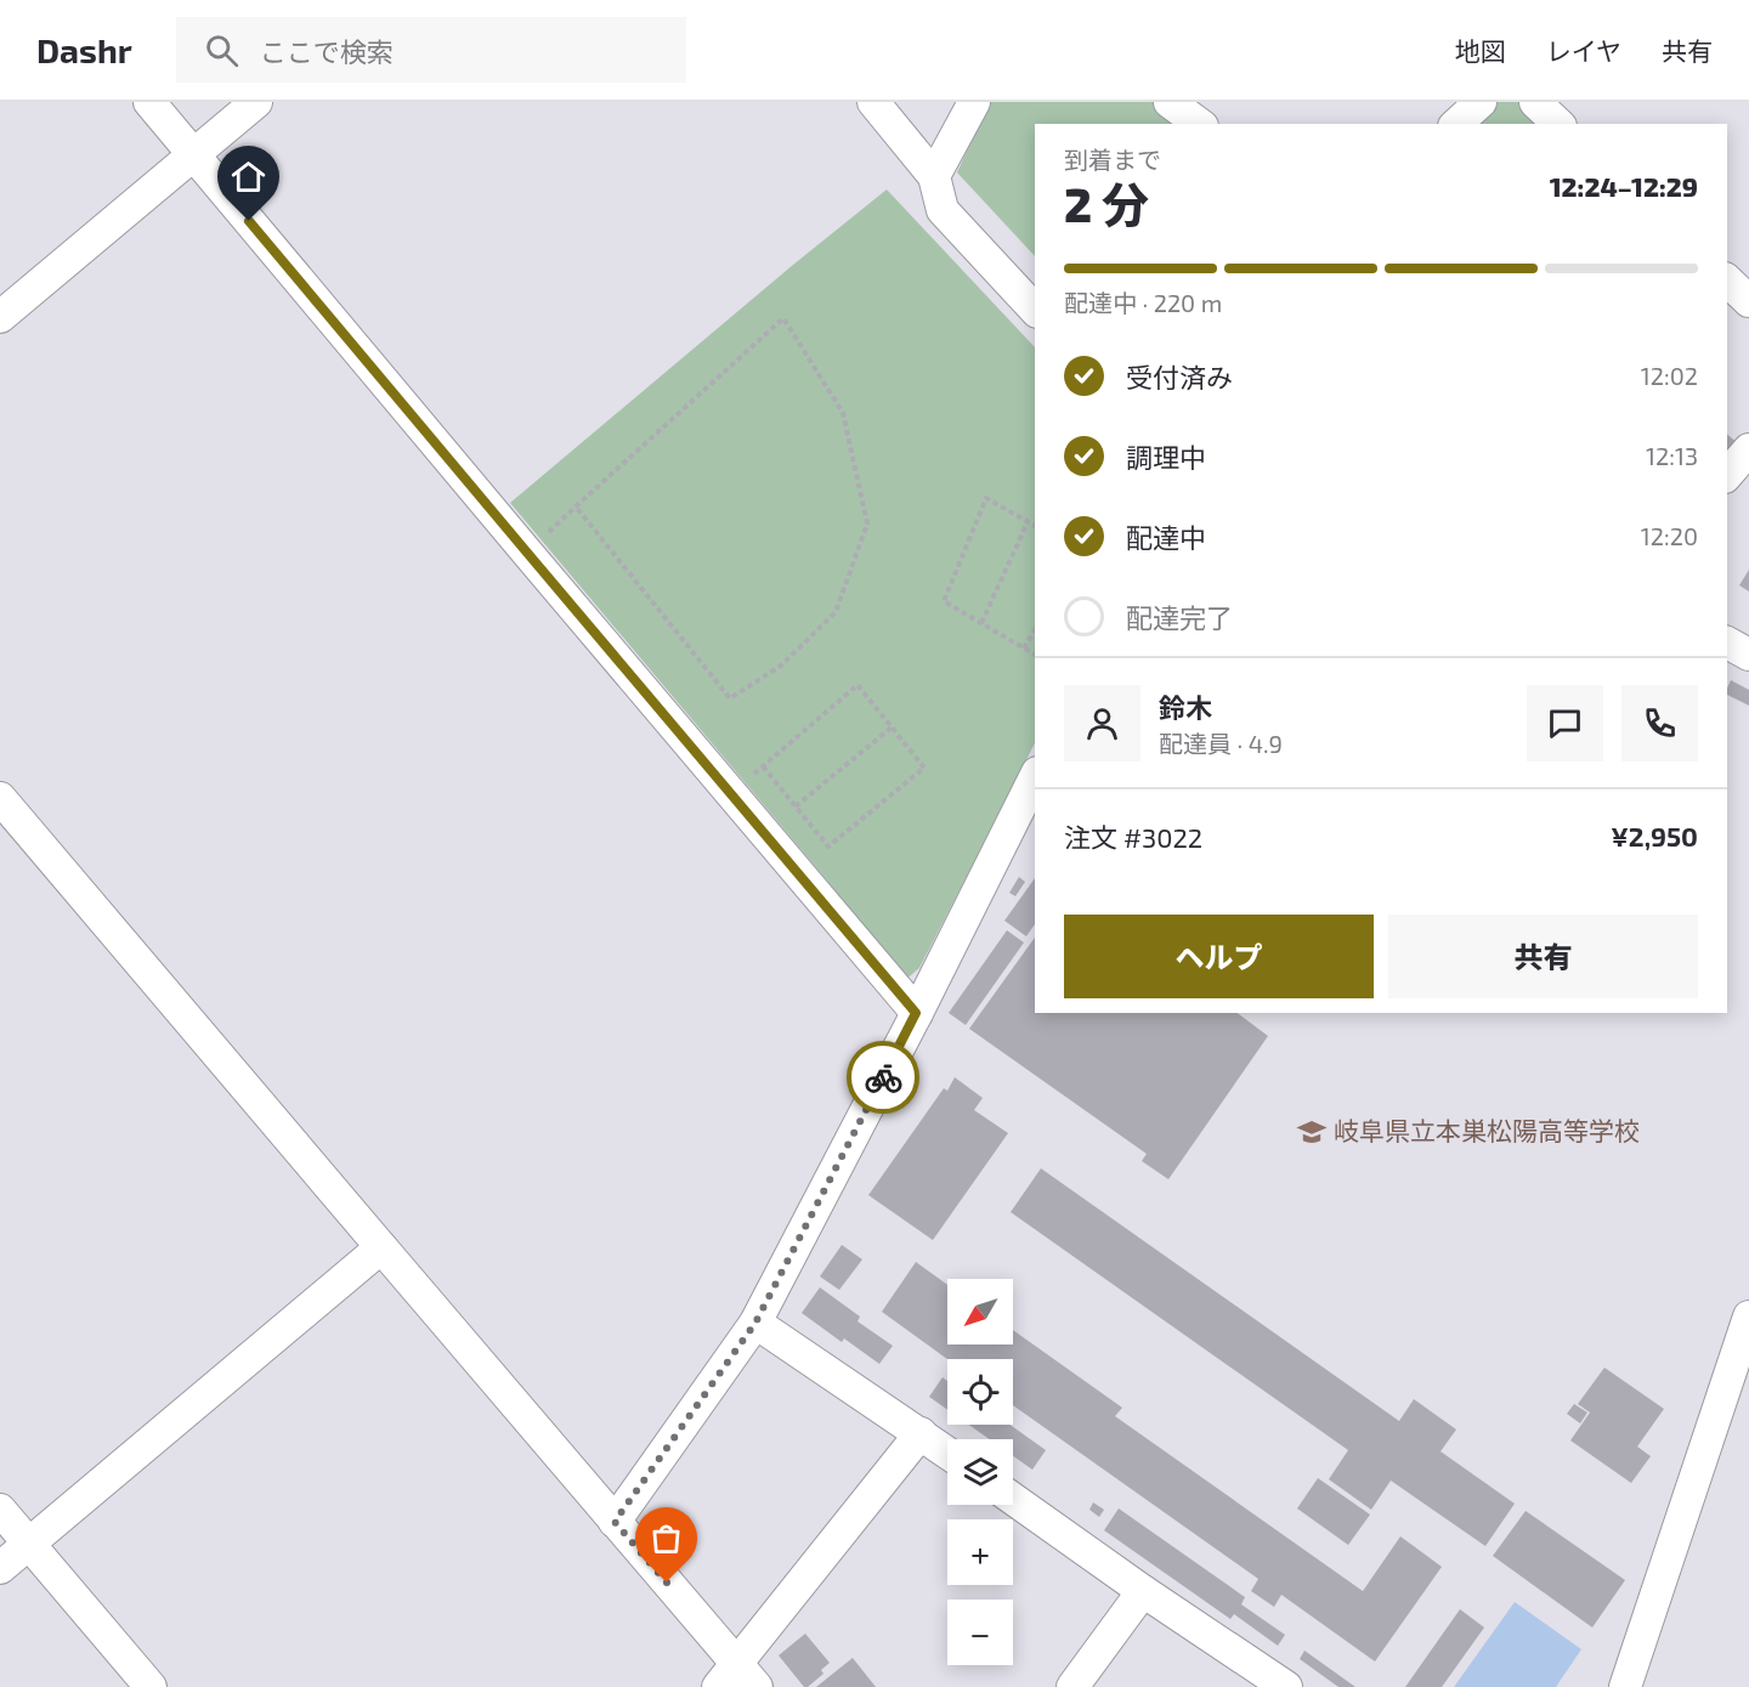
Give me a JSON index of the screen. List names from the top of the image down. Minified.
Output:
{"places":{"school or university":["岐阜県立本巣松陽高等学校"]},"north":"bottom left","page":{"header":"Dashr","search":"ここで検索","nav":["地図","レイヤ","共有"],"heading":["2 分","到着まで","12:24–12:29"],"panel":["鈴木","配達員 · 4.9","注文 #3022","¥2,950"],"bar":"配達中 · 220 m","list":[["受付済み","12:02"],["調理中","12:13"],["配達中","12:20"],"配達完了"],"buttons":["ヘルプ","共有"],"map_buttons":["+","−"]}}
